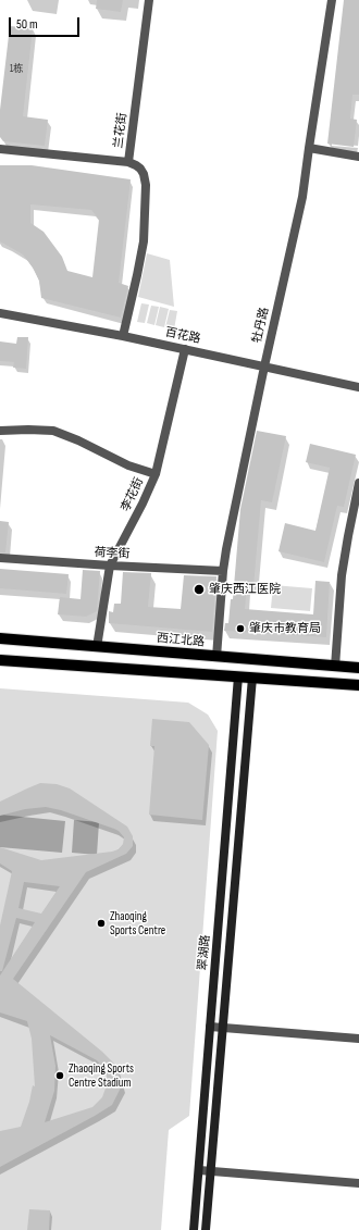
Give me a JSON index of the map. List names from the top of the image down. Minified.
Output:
{"streets":{"main road":["西江北路"],"street":["兰花街","牡丹路","百花路","李花街","荷李街","翠湖路"]},"crossings":[["牡丹路","百花路"],["牡丹路","荷李街"],["牡丹路","西江北路"],["百花路","李花街"],["李花街","荷李街"],["李花街","西江北路"]],"places":["肇庆西江医院","肇庆市教育局","Zhaoqing Sports Centre","Zhaoqing Sports Centre Stadium"],"house_numbers":["1栋"],"scale_bar":"50 m"}
